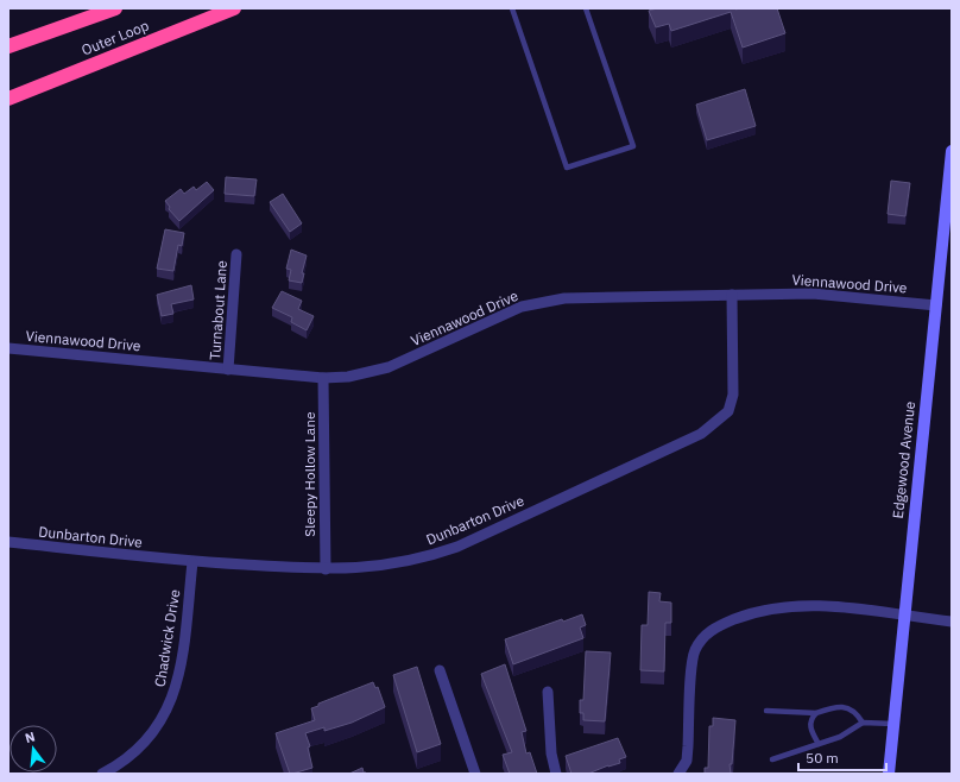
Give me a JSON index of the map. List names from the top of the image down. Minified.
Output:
{"streets":{"highway":["Outer Loop"],"street":["Viennawood Drive","Turnabout Lane","Edgewood Avenue","Sleepy Hollow Lane","Dunbarton Drive","Chadwick Drive"]},"crossings":[["Viennawood Drive","Turnabout Lane"],["Viennawood Drive","Edgewood Avenue"],["Viennawood Drive","Sleepy Hollow Lane"],["Viennawood Drive","Dunbarton Drive"],["Sleepy Hollow Lane","Dunbarton Drive"],["Dunbarton Drive","Chadwick Drive"]],"scale_bar":"50 m","north":"top"}
